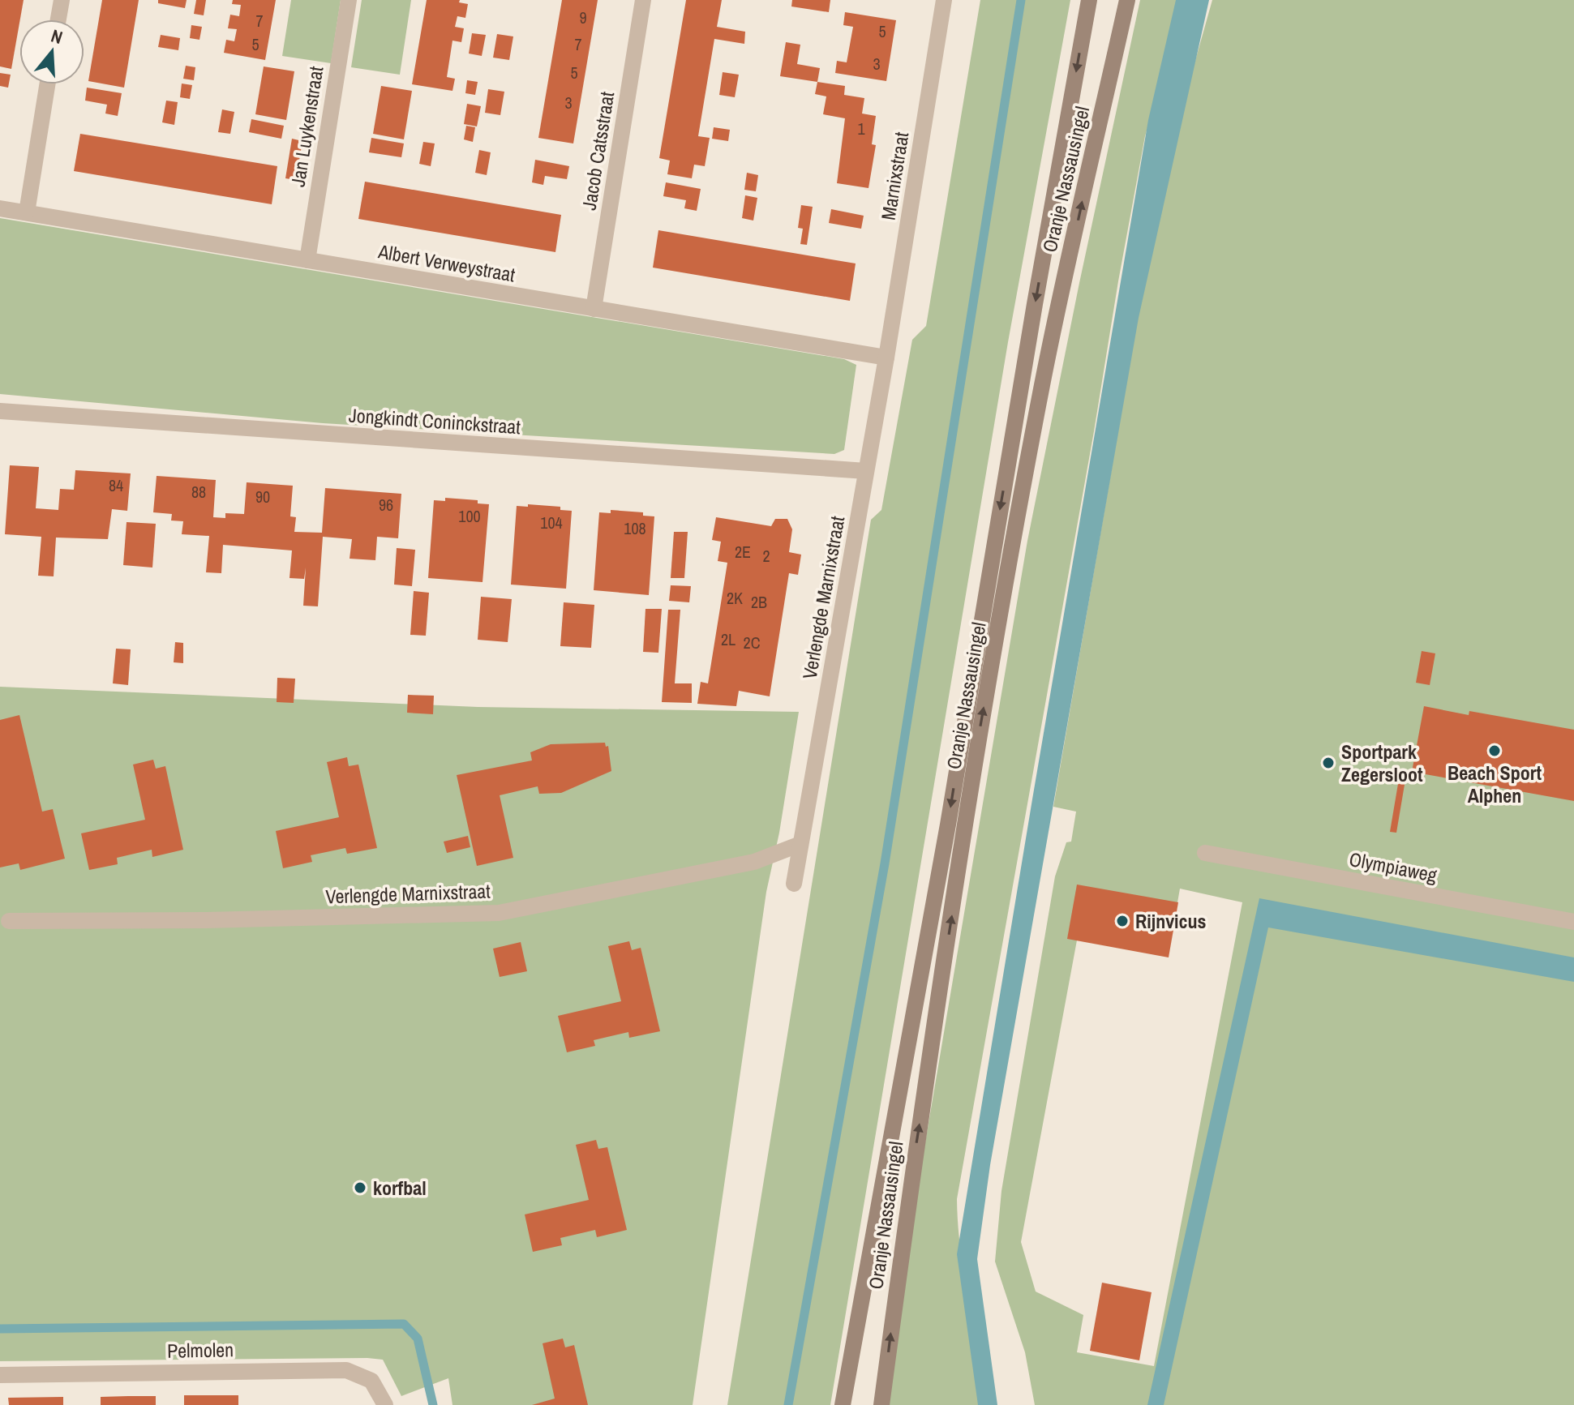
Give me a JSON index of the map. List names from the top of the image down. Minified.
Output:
{"streets":{"main road":["Oranje Nassausingel"],"street":["Jan Luykenstraat","Jacob Catsstraat","Marnixstraat","Albert Verweystraat","Jongkindt Coninckstraat","Verlengde Marnixstraat","Olympiaweg","Pelmolen"]},"crossings":[["Jan Luykenstraat","Albert Verweystraat"],["Jacob Catsstraat","Albert Verweystraat"],["Marnixstraat","Albert Verweystraat"],["Marnixstraat","Verlengde Marnixstraat"],["Albert Verweystraat","Verlengde Marnixstraat"],["Jongkindt Coninckstraat","Verlengde Marnixstraat"]],"places":["Beach Sport Alphen","Sportpark Zegersloot","Rijnvicus","korfbal"],"house_numbers":["9","7","5","5","7","3","5","3","1","84","88","90","96","100","104","108","2E","2","2K","2B","2L","2C"],"north":"top"}
